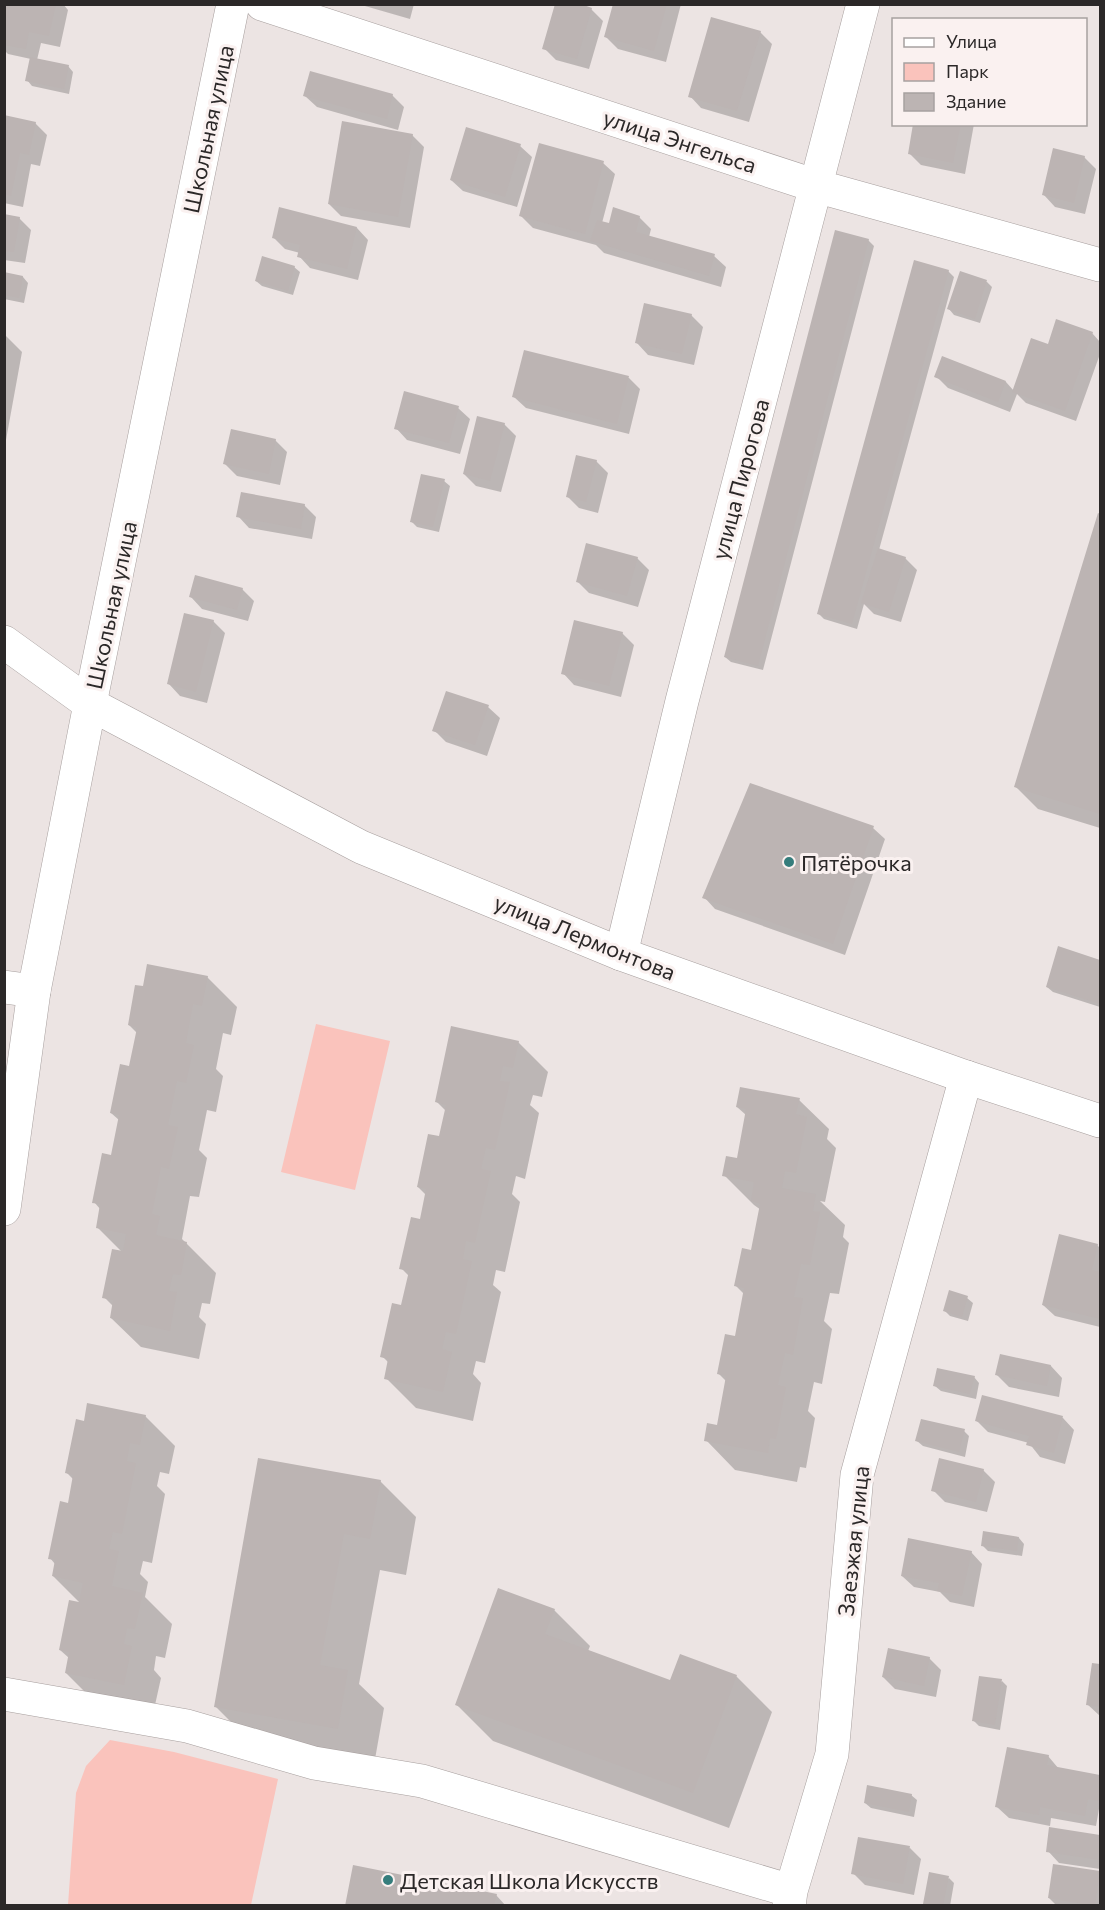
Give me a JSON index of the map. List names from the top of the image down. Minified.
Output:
{"streets":{"street":["Школьная улица","улица Энгельса","улица Пирогова","улица Лермонтова","Заезжая улица"]},"crossings":[["Школьная улица","улица Лермонтова"],["улица Энгельса","улица Пирогова"],["улица Пирогова","улица Лермонтова"],["улица Лермонтова","Заезжая улица"]],"places":["Пятёрочка","Детская Школа Искусств"],"legend":["Улица","Парк","Здание"]}
